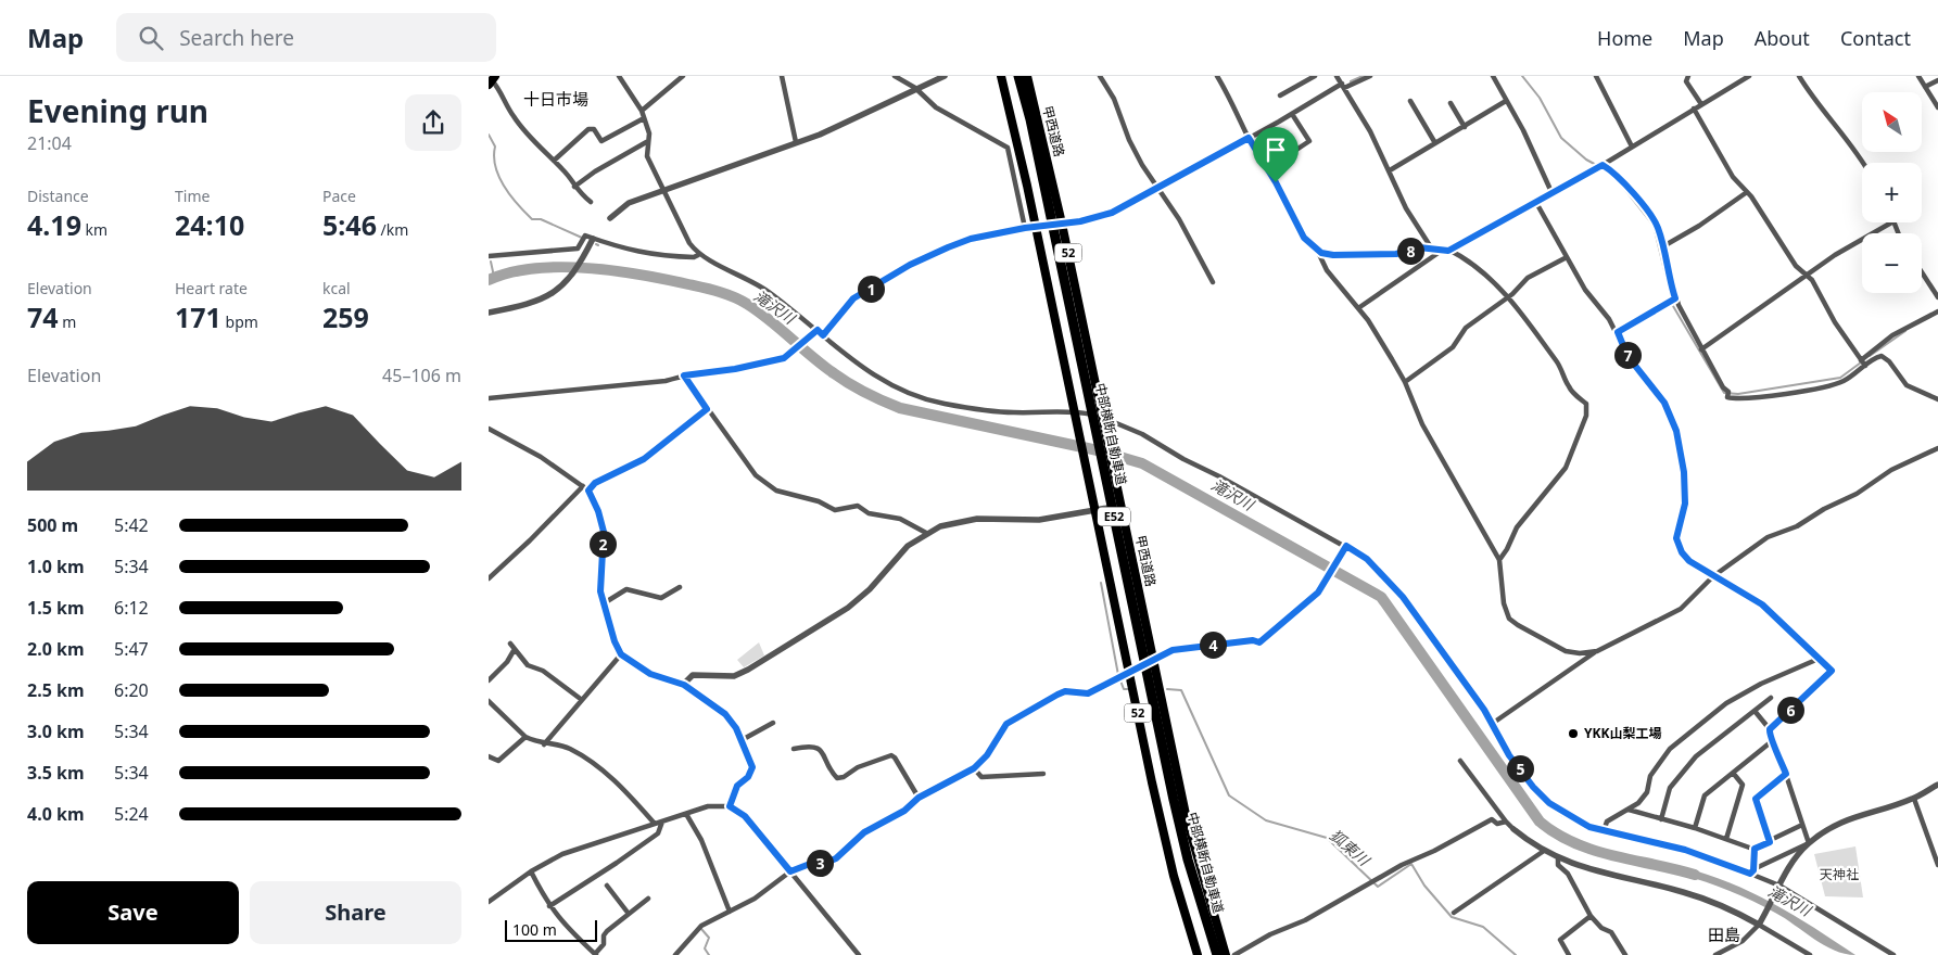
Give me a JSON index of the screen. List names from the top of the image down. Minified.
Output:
{"streets":{"highway":["甲西道路","52","中部横断自動車道","E52"]},"districts":["十日市場","田島"],"water":["滝沢川","狐東川"],"parks":["天神社"],"places":["YKK山梨工場"],"scale_bar":"100 m","north":"top left","page":{"header":"Map","search":"Search here","nav":["Home","Map","About","Contact"],"heading":["Evening run","21:04"],"map_buttons":["+","−"],"stats":[["Distance","4.19 km"],["Time","24:10"],["Pace","5:46 /km"],["Elevation","74 m"],["Heart rate","171 bpm"],["kcal","259"]],"pins":["8","1","7","2","4","6","5","3"],"chart":["Elevation","45–106 m"],"list":[{"name":"500 m","note":"5:42"},{"name":"1.0 km","note":"5:34"},{"name":"1.5 km","note":"6:12"},{"name":"2.0 km","note":"5:47"},{"name":"2.5 km","note":"6:20"},{"name":"3.0 km","note":"5:34"},{"name":"3.5 km","note":"5:34"},{"name":"4.0 km","note":"5:24"}],"buttons":["Save","Share"],"scale":"100 m"}}
